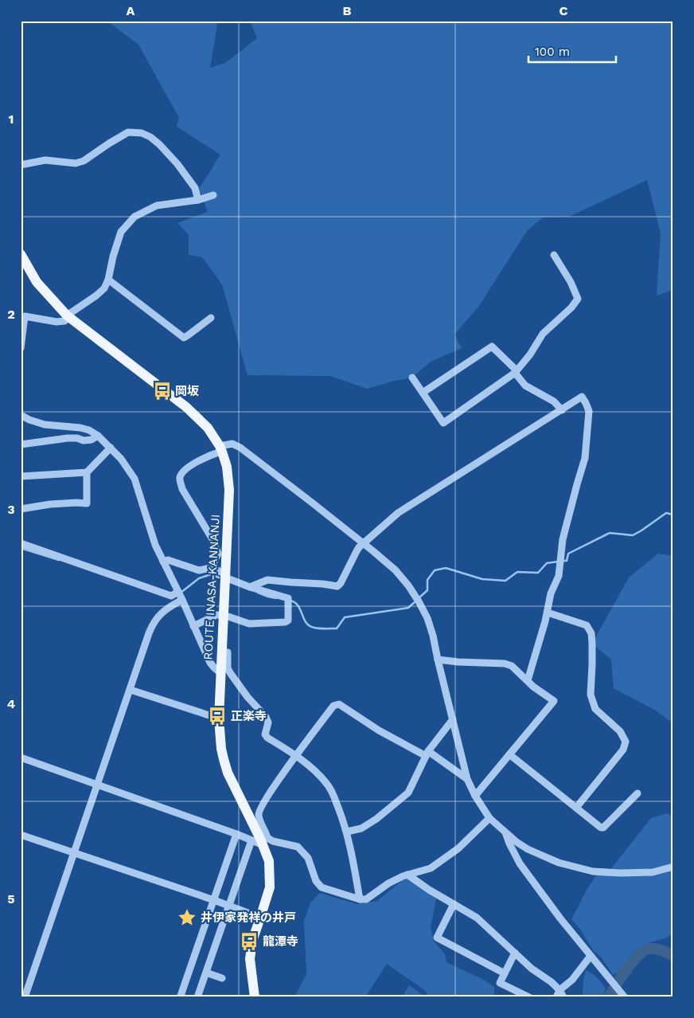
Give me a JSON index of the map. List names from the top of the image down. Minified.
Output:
{"streets":{"main road":["ROUTE INASA-KANNANJI"]},"places":{"bus stop":["岡坂","正楽寺","龍潭寺"],"place":["井伊家発祥の井戸"]},"scale_bar":"100 m","grid":{"columns":["A","B","C"],"rows":["1","2","3","4","5"]}}
